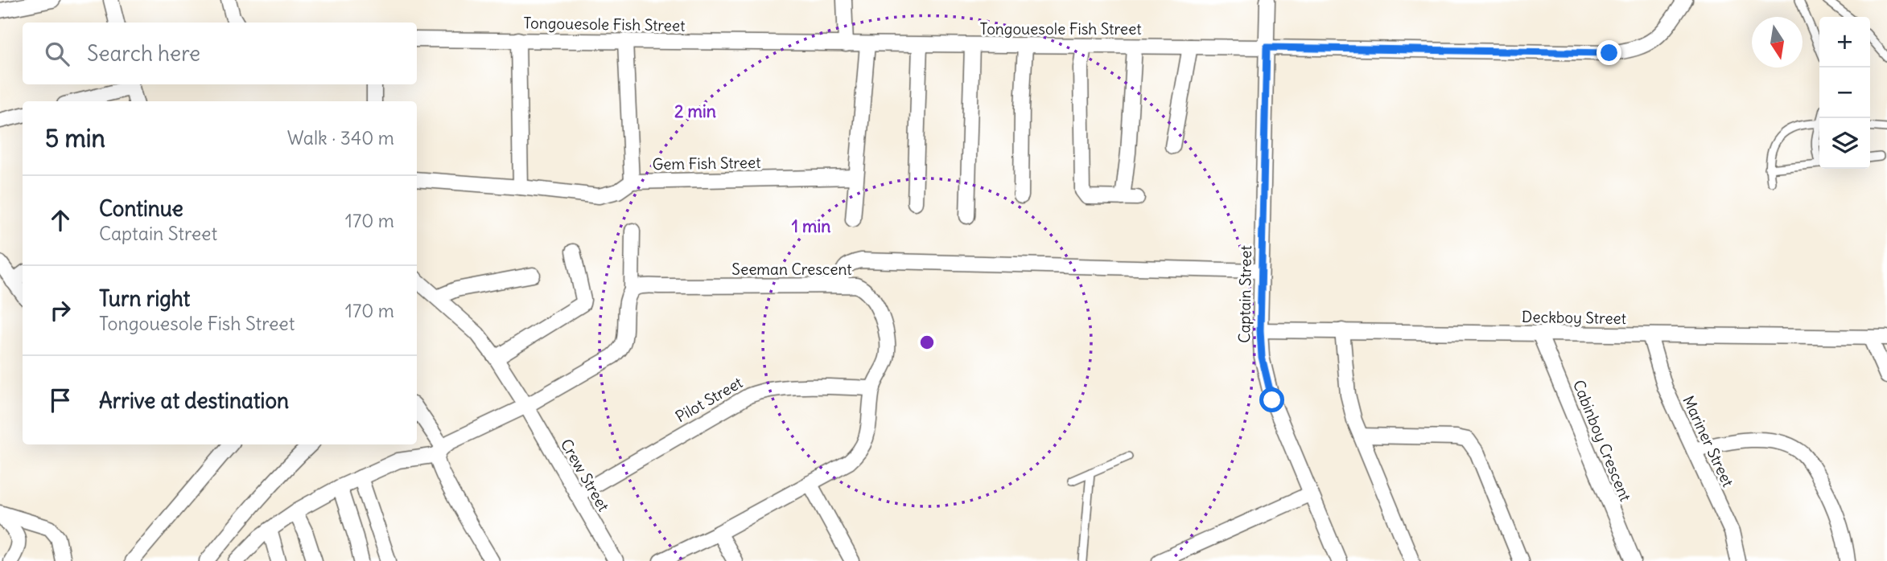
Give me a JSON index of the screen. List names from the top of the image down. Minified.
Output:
{"streets":{"street":["Tongouesole Fish Street","Gem Fish Street","Seeman Crescent","Captain Street","Deckboy Street","Pilot Street","Cabinboy Crescent","Mariner Street","Crew Street"]},"crossings":[["Tongouesole Fish Street","Gem Fish Street"],["Tongouesole Fish Street","Captain Street"],["Seeman Crescent","Pilot Street"],["Captain Street","Deckboy Street"],["Deckboy Street","Cabinboy Crescent"],["Deckboy Street","Mariner Street"],["Pilot Street","Crew Street"]],"north":"bottom","page":{"map_buttons":["+","−"],"search":"Search here","heading":["5 min","Walk · 340 m"],"list":[["Continue","Captain Street","170 m"],["Turn right","Tongouesole Fish Street","170 m"],"Arrive at destination"]},"rings":["2 min","1 min"]}
